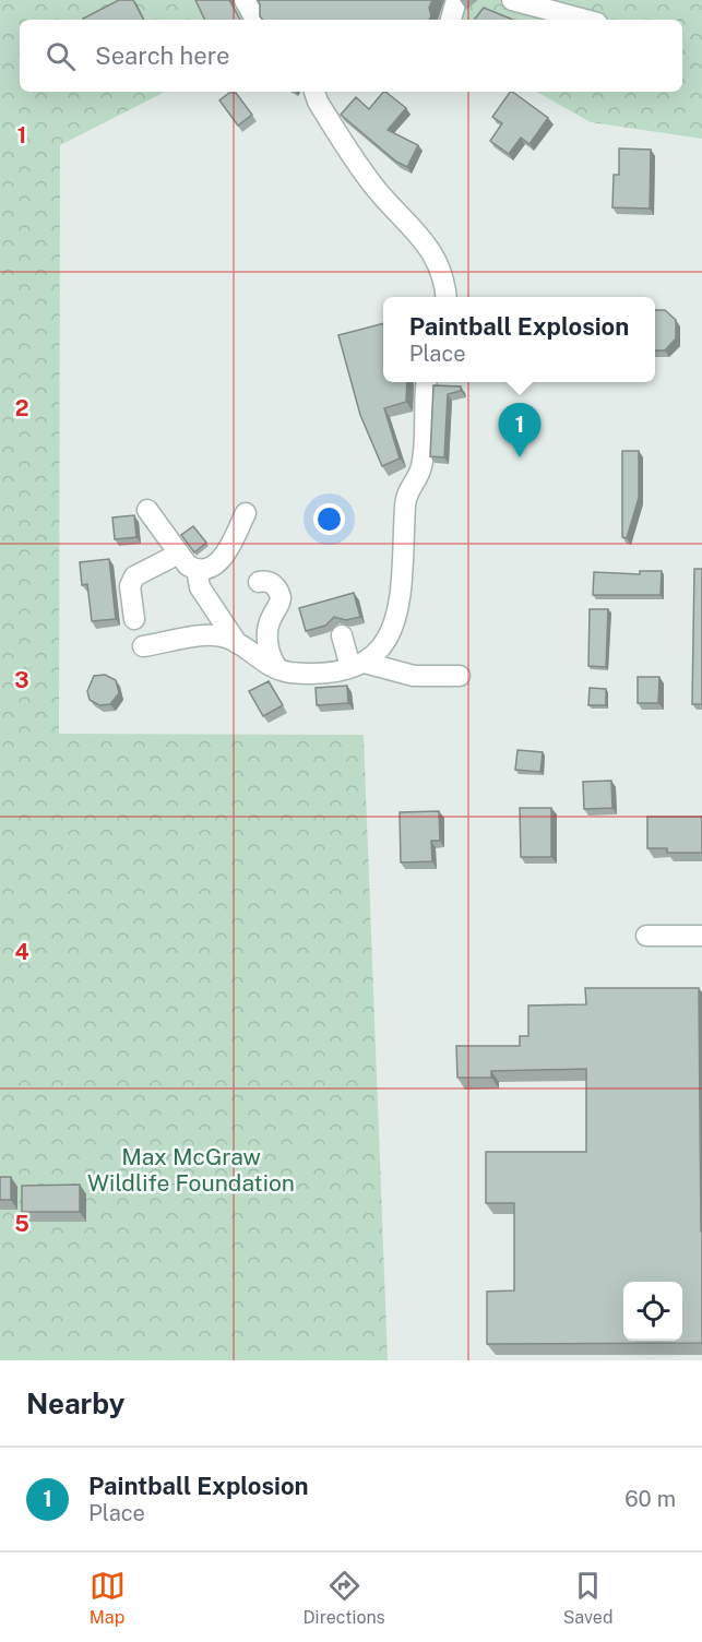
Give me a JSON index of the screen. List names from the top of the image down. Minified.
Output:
{"parks":["Max McGraw Wildlife Foundation"],"page":{"search":"Search here","popup":["Paintball Explosion","Place"],"pins":"1","heading":"Nearby","list":[{"mark":"1","name":"Paintball Explosion","note":"Place","value":"60 m"}],"nav":["Map","Directions","Saved"]},"grid":{"rows":["1","2","3","4","5"]}}
